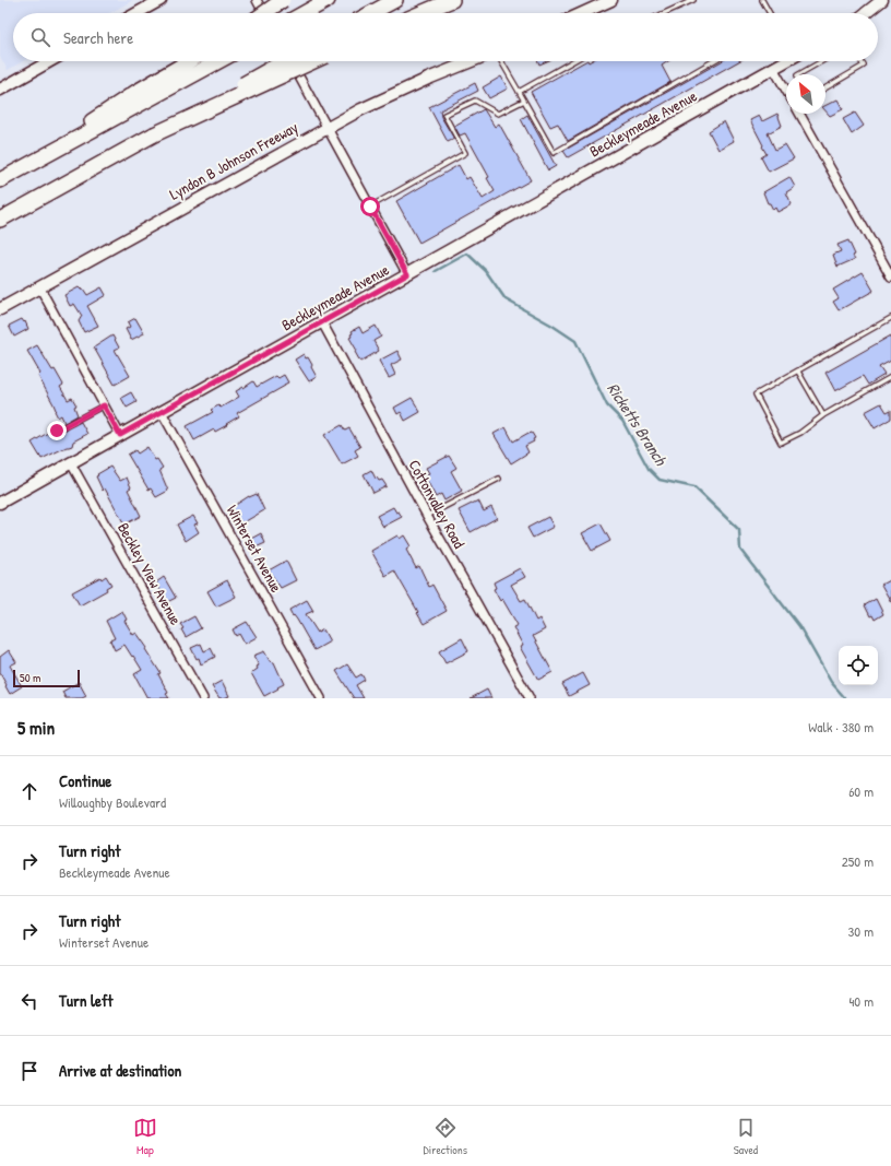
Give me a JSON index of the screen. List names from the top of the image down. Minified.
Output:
{"streets":{"street":["Beckleymeade Avenue","Lyndon B Johnson Freeway","Cottonvalley Road","Winterset Avenue","Beckley View Avenue"]},"crossings":[["Beckleymeade Avenue","Cottonvalley Road"],["Beckleymeade Avenue","Winterset Avenue"],["Beckleymeade Avenue","Beckley View Avenue"]],"water":["Ricketts Branch"],"scale_bar":"50 m","north":"top left","page":{"search":"Search here","scale":"50 m","heading":["5 min","Walk · 380 m"],"list":[["Continue","Willoughby Boulevard","60 m"],["Turn right","Beckleymeade Avenue","250 m"],["Turn right","Winterset Avenue","30 m"],["Turn left","40 m"],"Arrive at destination"],"nav":["Map","Directions","Saved"]}}
